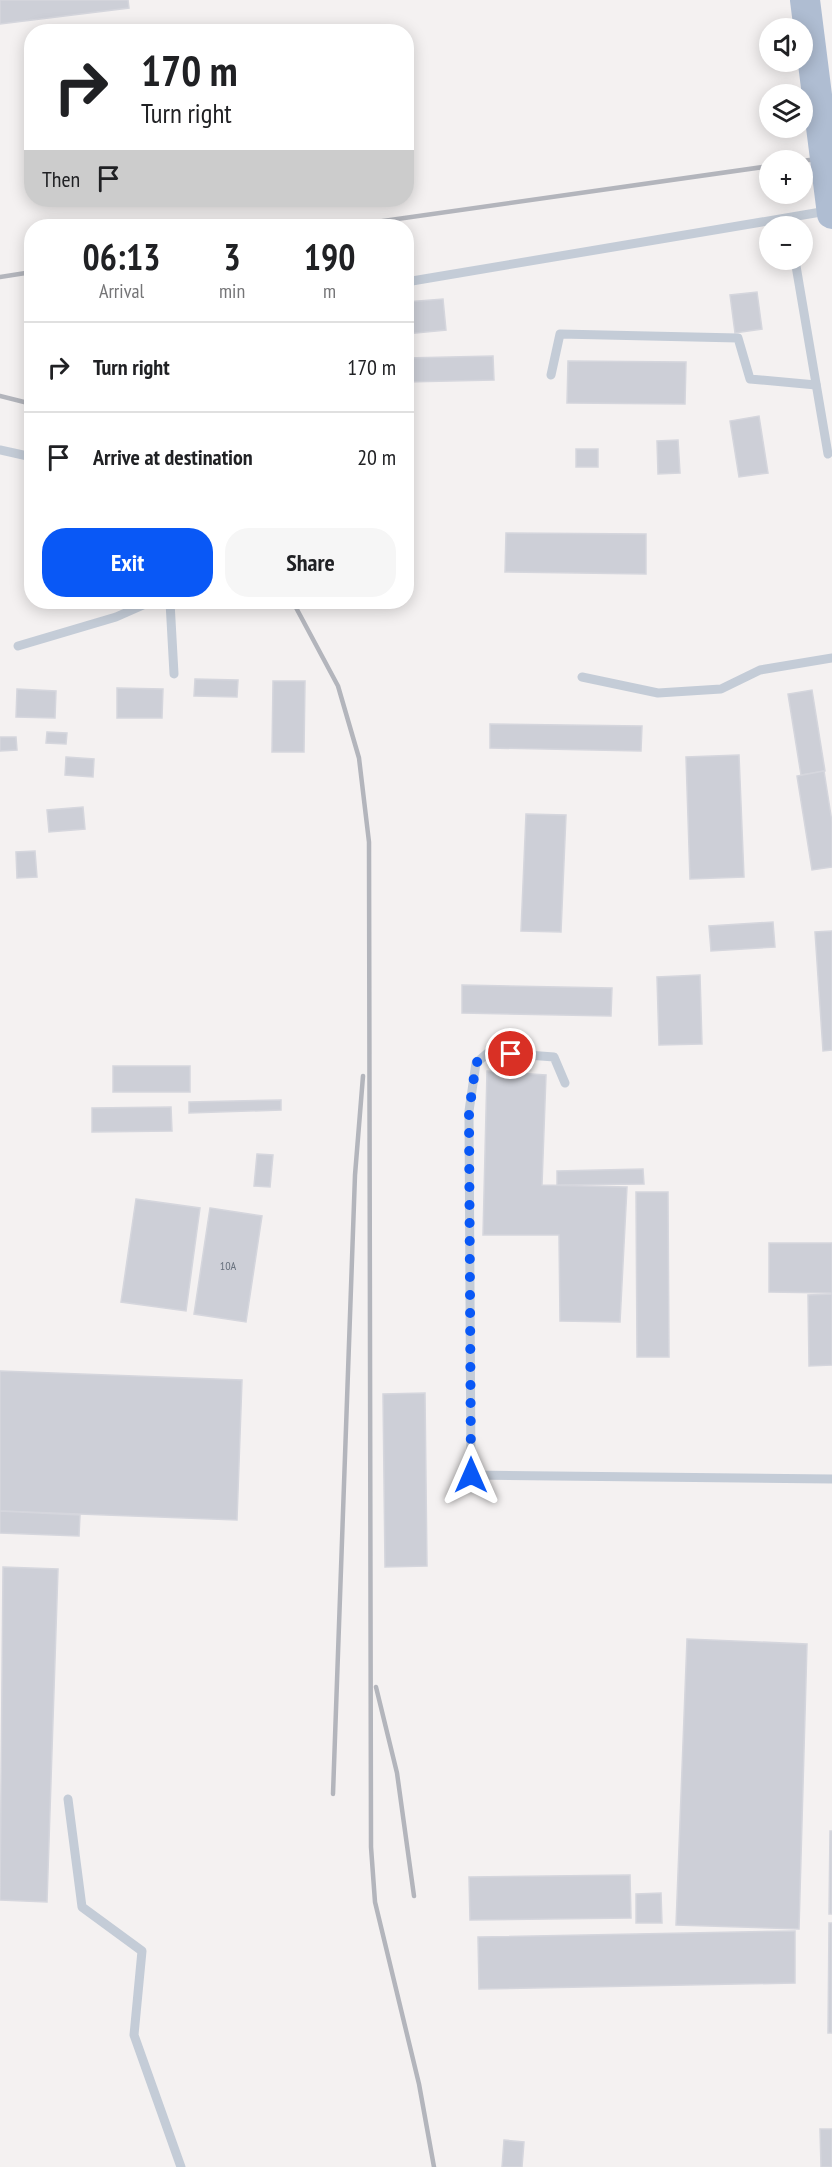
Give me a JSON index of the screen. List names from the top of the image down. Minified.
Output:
{"house_numbers":["10А"],"page":{"map_buttons":["+","−"],"turn":["170 m","Turn right"],"then":"Then","eta":["06:13","Arrival","3","min","190","m"],"list":[{"name":"Turn right","value":"170 m"},{"name":"Arrive at destination","value":"20 m"}],"buttons":["Exit","Share"]}}
